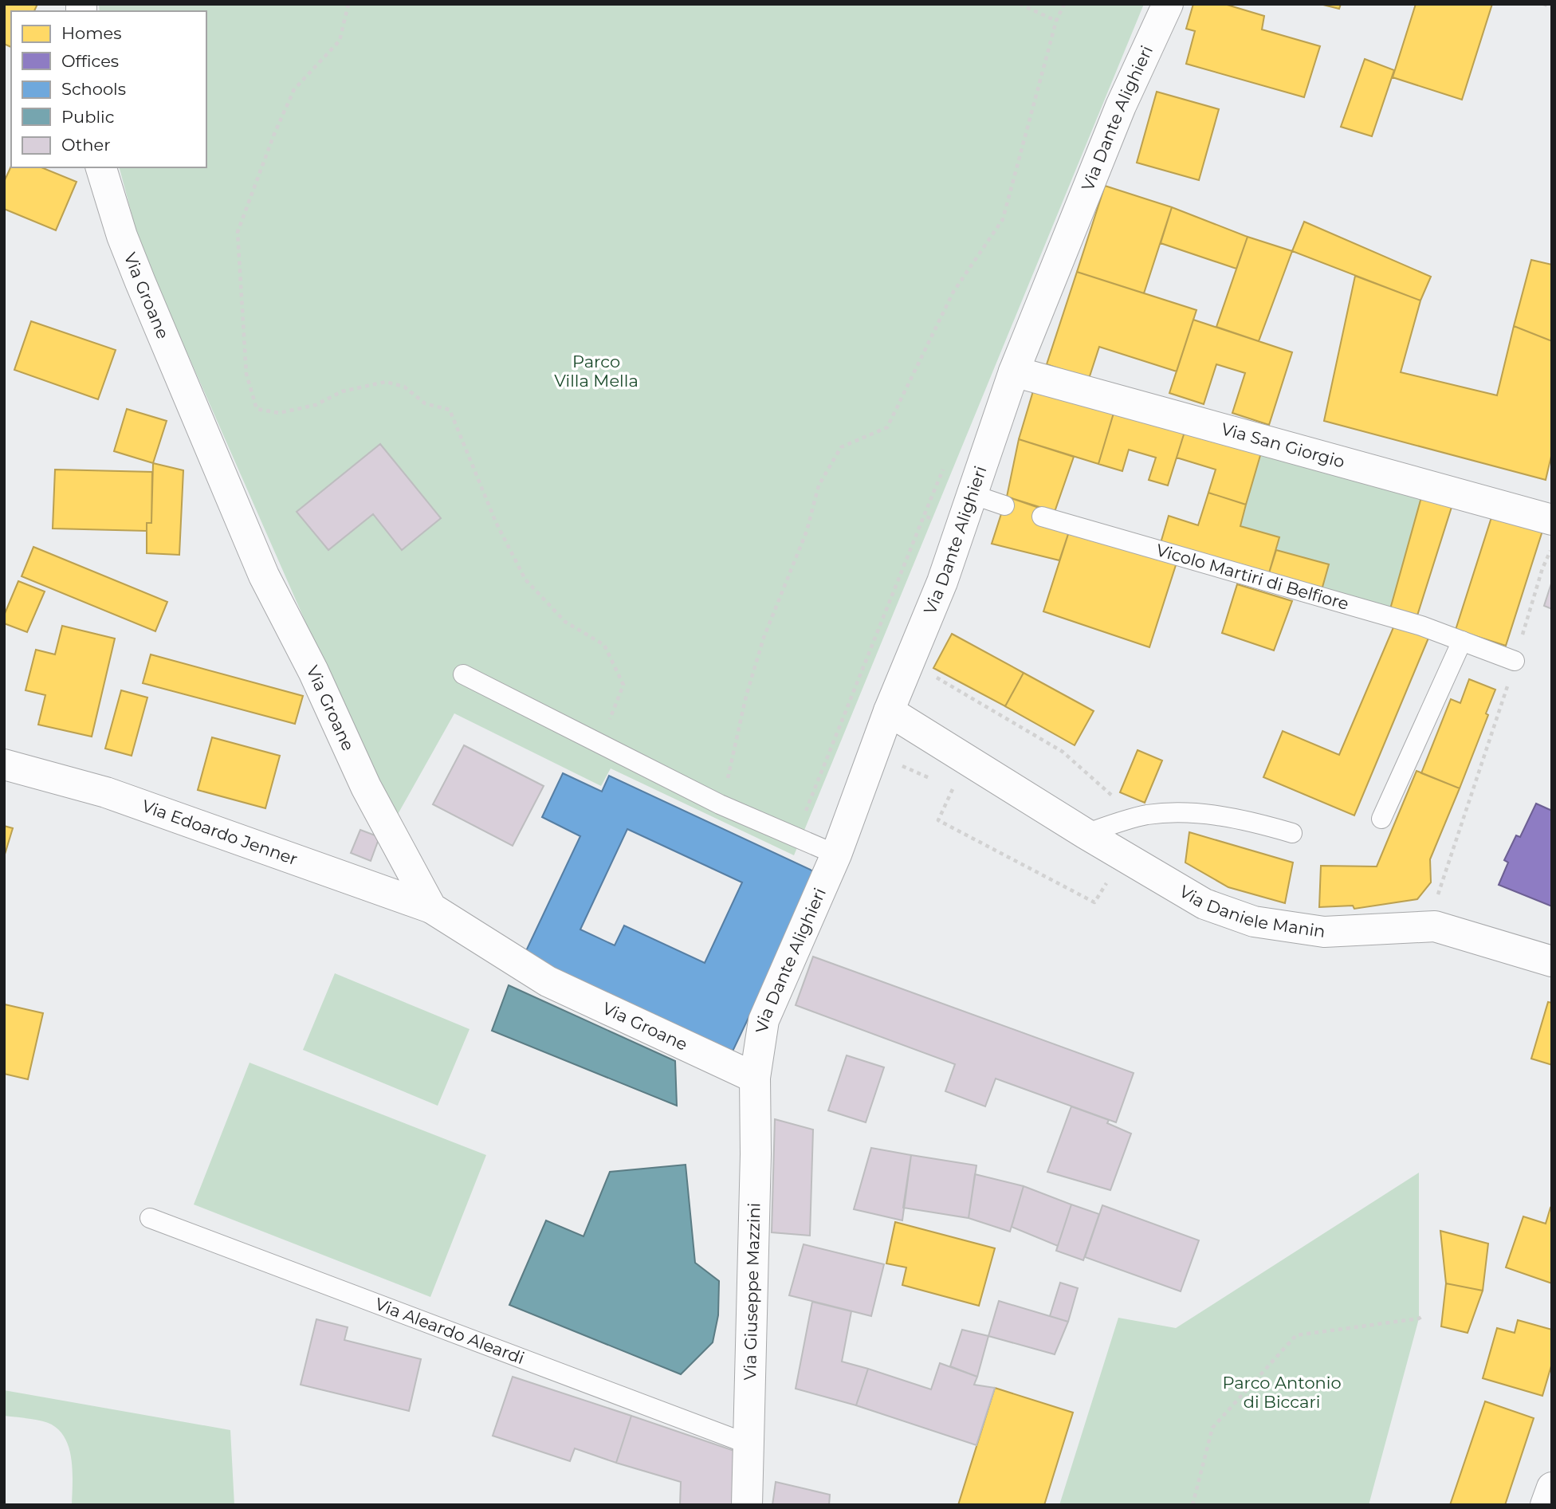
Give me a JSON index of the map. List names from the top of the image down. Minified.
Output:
{"streets":{"street":["Via Dante Alighieri","Via Groane","Via San Giorgio","Via Edoardo Jenner","Via Daniele Manin","Via Giuseppe Mazzini"],"lane":["Vicolo Martiri di Belfiore","Via Aleardo Aleardi"]},"crossings":[["Via Dante Alighieri","Via Groane"],["Via Dante Alighieri","Via San Giorgio"],["Via Dante Alighieri","Via Daniele Manin"],["Via Dante Alighieri","Via Giuseppe Mazzini"],["Via Groane","Via Edoardo Jenner"],["Via Groane","Via Giuseppe Mazzini"],["Via Giuseppe Mazzini","Via Aleardo Aleardi"]],"parks":["Parco Villa Mella","Parco Antonio di Biccari"],"legend":["Homes","Offices","Schools","Public","Other"]}
